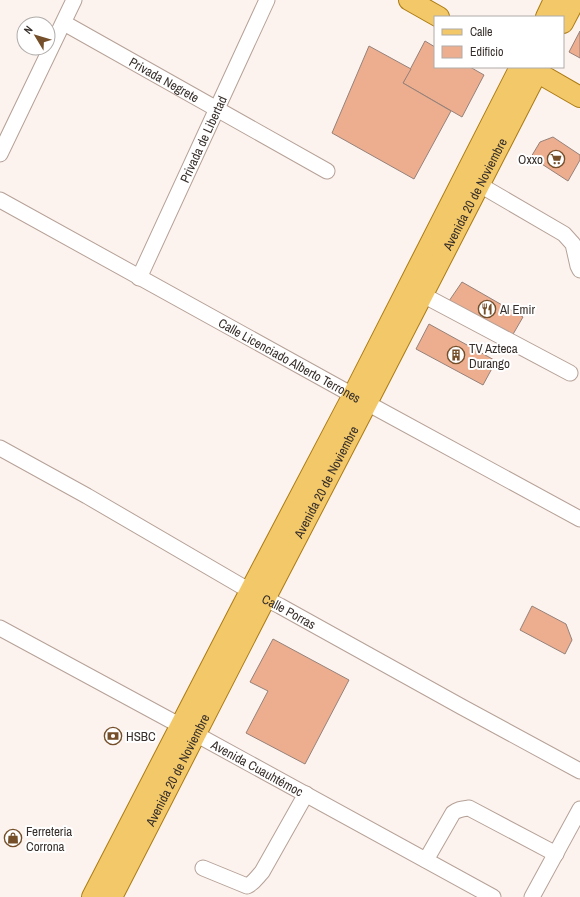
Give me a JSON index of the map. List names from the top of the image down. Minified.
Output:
{"streets":{"main road":["Avenida 20 de Noviembre"],"street":["Privada Negrete","Privada de Libertad","Calle Licenciado Alberto Terrones","Calle Porras","Avenida Cuauhtémoc"]},"crossings":[["Privada Negrete","Privada de Libertad"],["Privada de Libertad","Calle Licenciado Alberto Terrones"],["Avenida 20 de Noviembre","Calle Licenciado Alberto Terrones"],["Avenida 20 de Noviembre","Calle Porras"],["Avenida 20 de Noviembre","Avenida Cuauhtémoc"]],"places":{"supermarket":["Oxxo"],"restaurant":["Al Emir"],"building":["TV Azteca Durango"],"bank":["HSBC"],"shop":["Ferreteria Corrona"]},"legend":["Calle","Edificio"],"north":"top left"}
